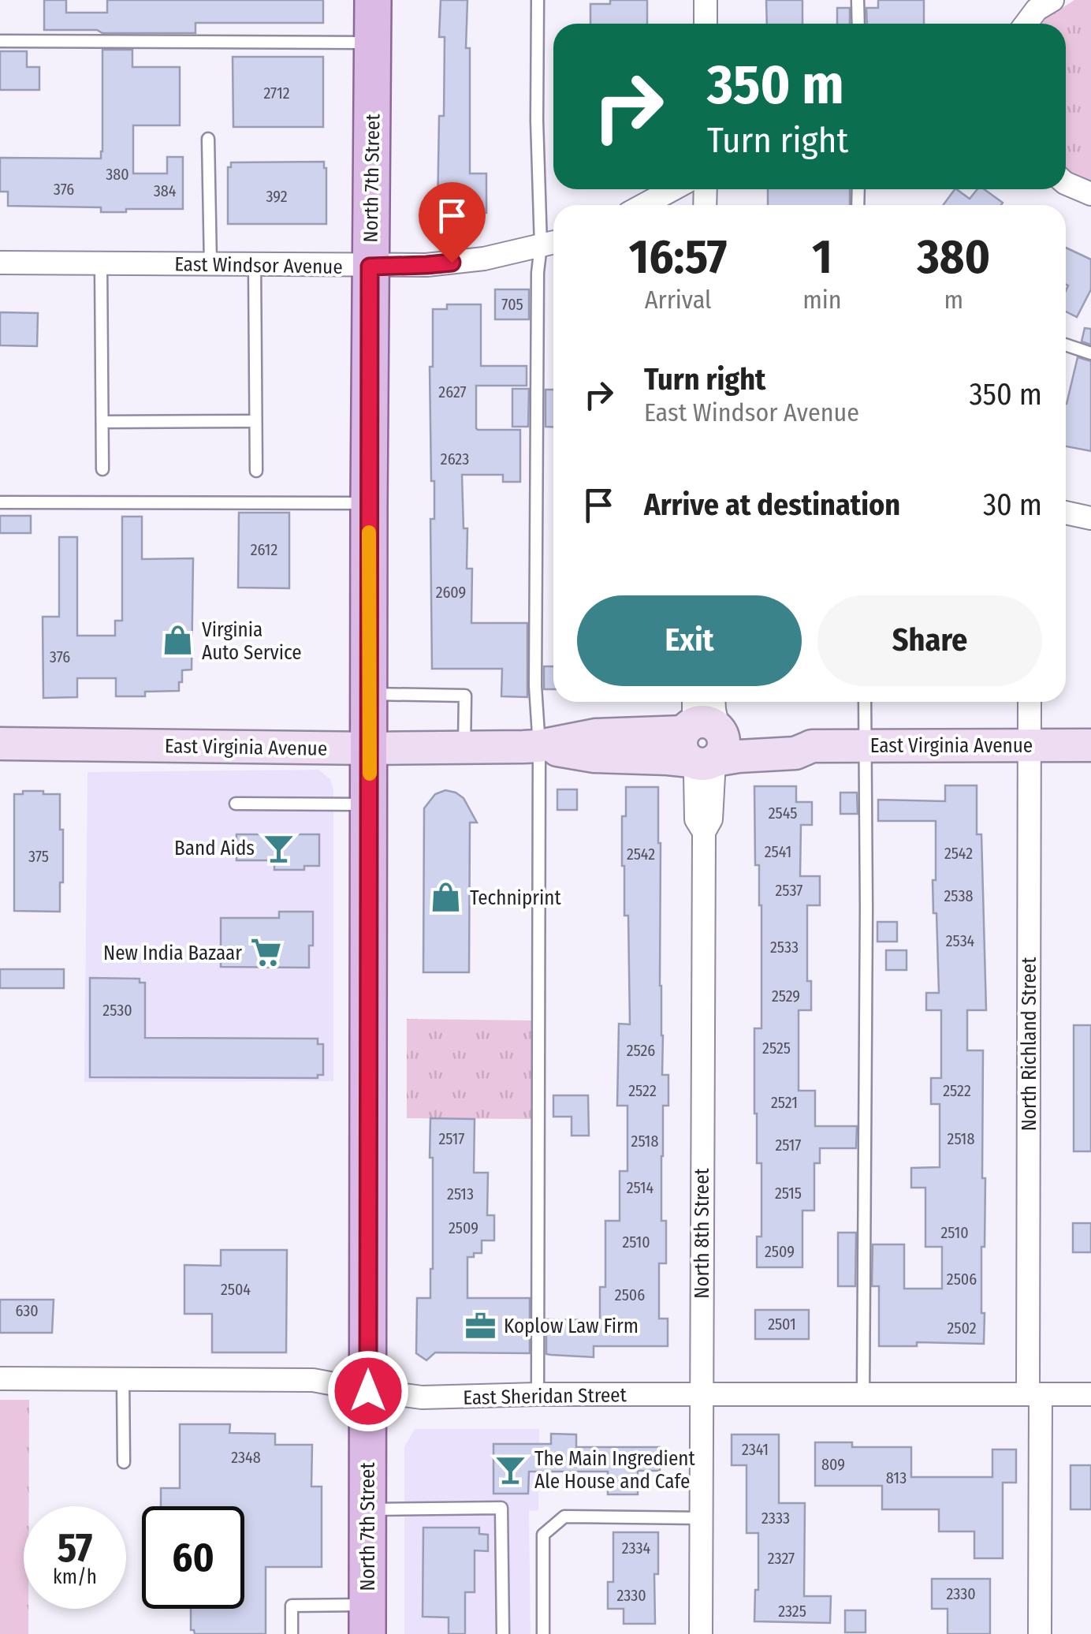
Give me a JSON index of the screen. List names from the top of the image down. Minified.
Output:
{"streets":{"main road":["North 7th Street"],"street":["East Windsor Avenue","East Virginia Avenue","North Richland Street","North 8th Street","East Sheridan Street"]},"crossings":[["North 7th Street","East Windsor Avenue"],["North 7th Street","East Virginia Avenue"],["North 7th Street","East Sheridan Street"],["East Virginia Avenue","North Richland Street"],["East Virginia Avenue","North 8th Street"],["North Richland Street","East Sheridan Street"],["North 8th Street","East Sheridan Street"]],"places":{"shop":["Virginia Auto Service","Techniprint"],"bar":["Band Aids","The Main Ingredient Ale House and Cafe"],"supermarket":["New India Bazaar"],"office":["Koplow Law Firm"]},"house_numbers":["2712","380","376","384","392","705","2627","2623","2612","2609","376","2545","2541","2542","2542","375","2537","2538","2534","2533","2529","2530","2525","2526","2522","2522","2521","2517","2518","2518","2517","2514","2515","2513","2509","2510","2510","2509","2506","2504","2506","630","2501","2502","2341","2348","809","813","2333","2334","2327","2330","2330","2325"],"page":{"turn":["350 m","Turn right"],"eta":["16:57","Arrival","1","min","380","m"],"list":[{"name":"Turn right","note":"East Windsor Avenue","value":"350 m"},{"name":"Arrive at destination","value":"30 m"}],"buttons":["Exit","Share"],"speed":"57 km/h","limit":"60"}}
